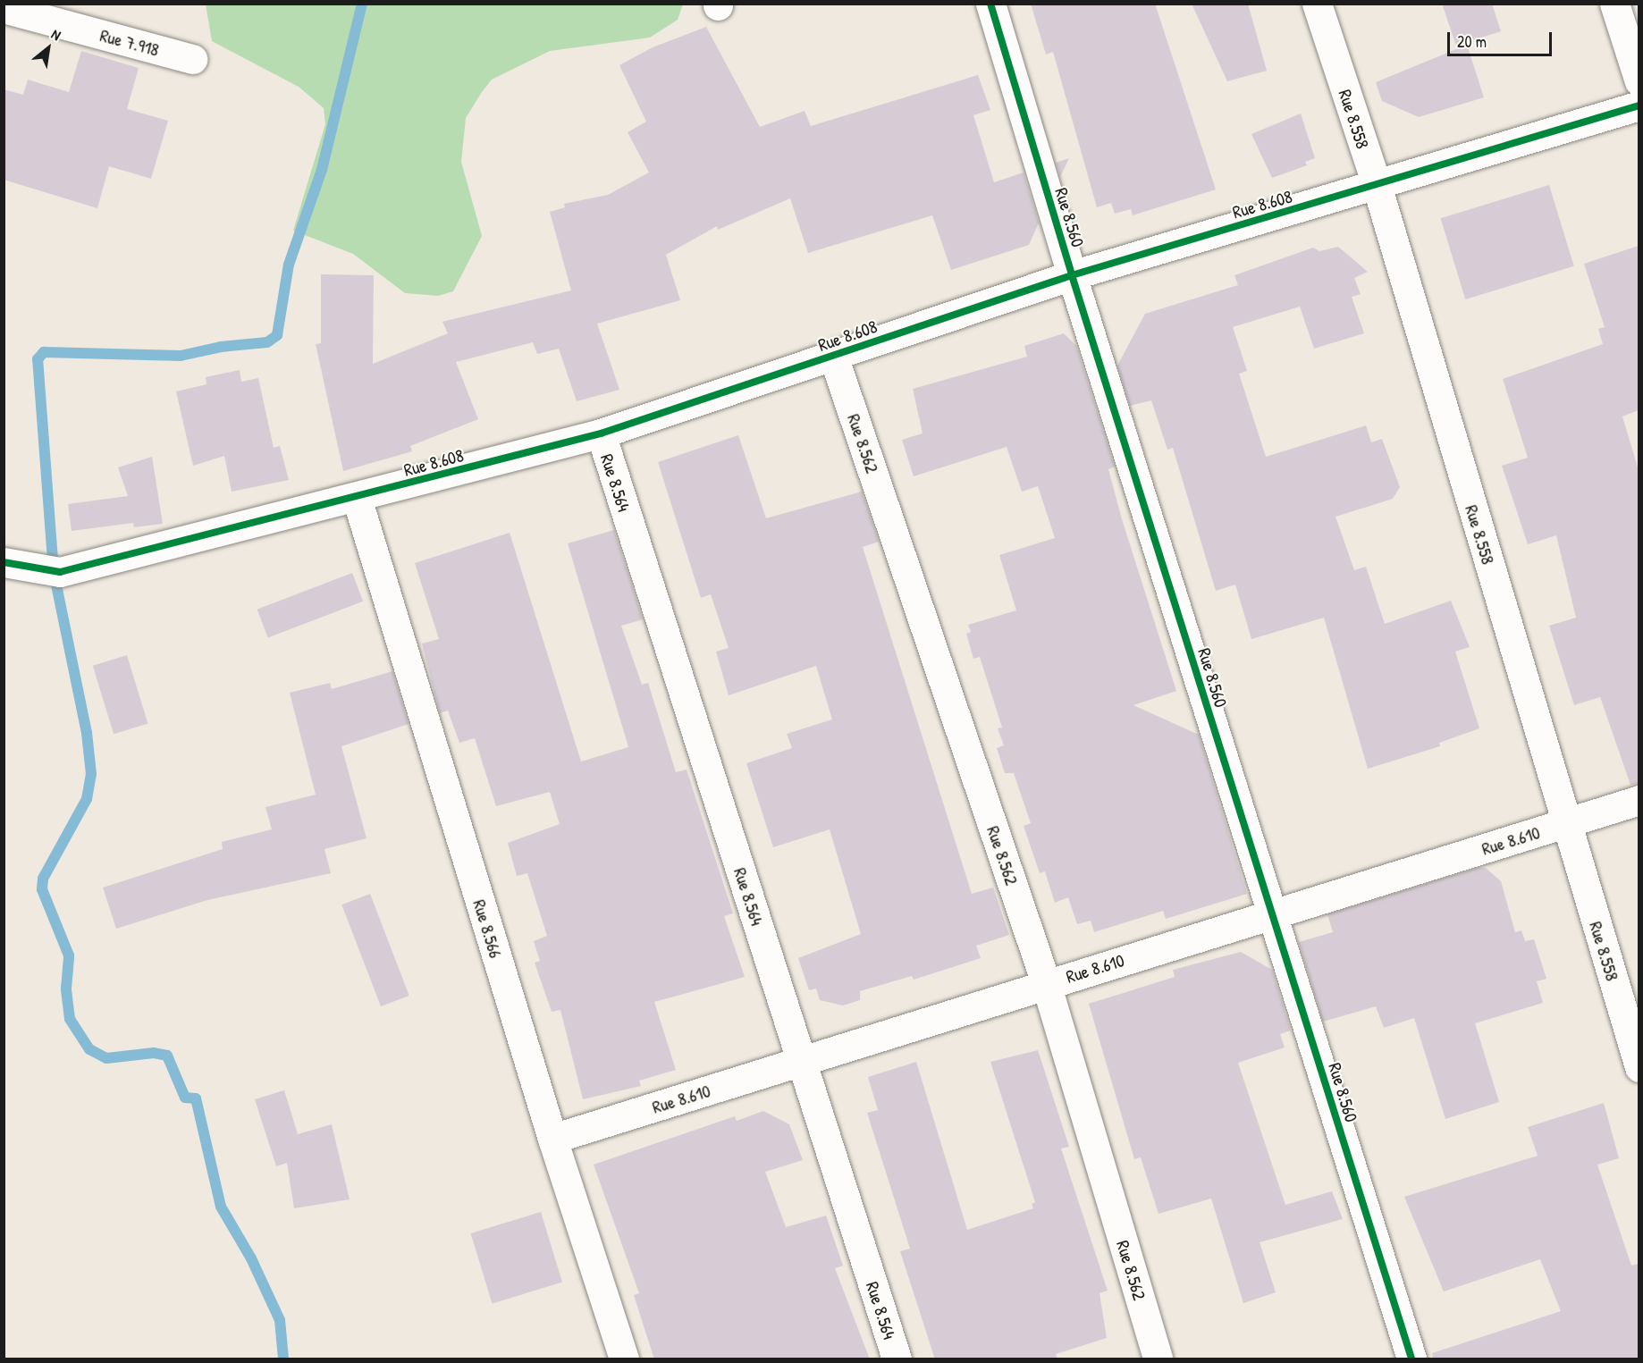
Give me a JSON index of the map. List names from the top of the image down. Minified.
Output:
{"streets":{"street":["Rue 7.918","Rue 8.558","Rue 8.608","Rue 8.560","Rue 8.562","Rue 8.564","Rue 8.610","Rue 8.566"]},"crossings":[["Rue 8.558","Rue 8.608"],["Rue 8.558","Rue 8.610"],["Rue 8.608","Rue 8.560"],["Rue 8.608","Rue 8.562"],["Rue 8.608","Rue 8.564"],["Rue 8.608","Rue 8.566"],["Rue 8.560","Rue 8.610"],["Rue 8.562","Rue 8.610"],["Rue 8.564","Rue 8.610"],["Rue 8.610","Rue 8.566"]],"scale_bar":"20 m","north":"top right"}
